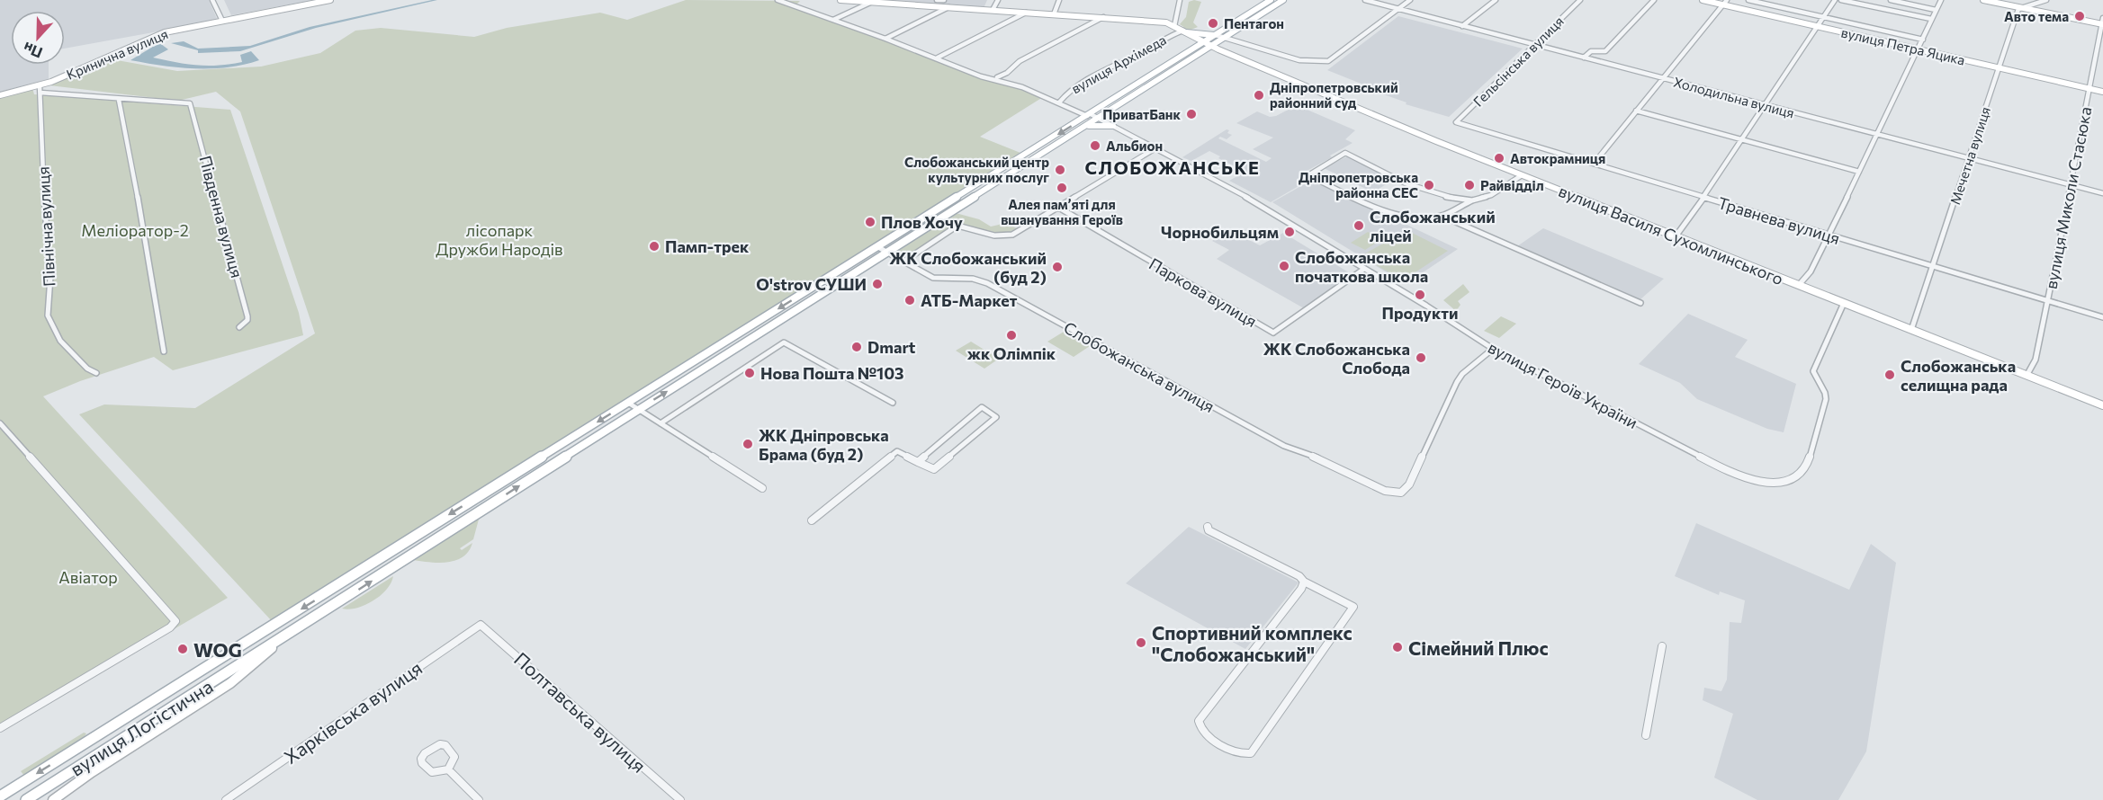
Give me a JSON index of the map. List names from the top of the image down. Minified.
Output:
{"streets":{"main road":["вулиця Логістична"],"street":["вулиця Петра Яцика","Кринична вулиця","Гельсінська вулиця","вулиця Архімеда","Холодильна вулиця","Мечетна вулиця","вулиця Миколи Стасюка","Південна вулиця","Травнева вулиця","Північна вулиця","вулиця Василя Сухомлинського","Паркова вулиця","Слобожанська вулиця","вулиця Героїв України","Харківська вулиця","Полтавська вулиця"]},"crossings":[["вулиця Петра Яцика","Мечетна вулиця"],["вулиця Петра Яцика","вулиця Миколи Стасюка"],["Кринична вулиця","Північна вулиця"],["Гельсінська вулиця","Холодильна вулиця"],["Гельсінська вулиця","Травнева вулиця"],["вулиця Архімеда","вулиця Василя Сухомлинського"],["вулиця Архімеда","вулиця Героїв України"],["Холодильна вулиця","Мечетна вулиця"],["Холодильна вулиця","вулиця Миколи Стасюка"],["Мечетна вулиця","Травнева вулиця"],["Мечетна вулиця","вулиця Василя Сухомлинського"],["вулиця Миколи Стасюка","Травнева вулиця"],["вулиця Миколи Стасюка","вулиця Василя Сухомлинського"],["вулиця Василя Сухомлинського","вулиця Героїв України"],["вулиця Василя Сухомлинського","вулиця Логістична"],["Паркова вулиця","вулиця Героїв України"],["Слобожанська вулиця","вулиця Героїв України"],["Слобожанська вулиця","вулиця Логістична"],["вулиця Героїв України","вулиця Логістична"],["Харківська вулиця","Полтавська вулиця"]],"districts":["СЛОБОЖАНСЬКЕ"],"parks":["Меліоратор-2","лісопарк Дружби Народів","Авіатор"],"places":["Авто тема","Пентагон","Дніпропетровський районний суд","ПриватБанк","Альбион","Автокрамниця","Слобожанський центр культурних послуг","Дніпропетровська районна СЕС","Райвідділ","Алея пам’яті для вшанування Героїв","Плов Хочу","Слобожанський ліцей","Чорнобильцям","Памп-трек","Cлобожанська початкова школа","ЖК Слобожанський (буд 2)","O'strov СУШИ","Продукти","АТБ-Маркет","жк Олімпік","Dmart","ЖК Слобожанська Слобода","Нова Пошта №103","Слобожанська селищна рада","ЖК Дніпровська Брама (буд 2)","Спортивний комплекс \"Слобожанський\"","Сімейний Плюс","WOG"],"north":"bottom"}
